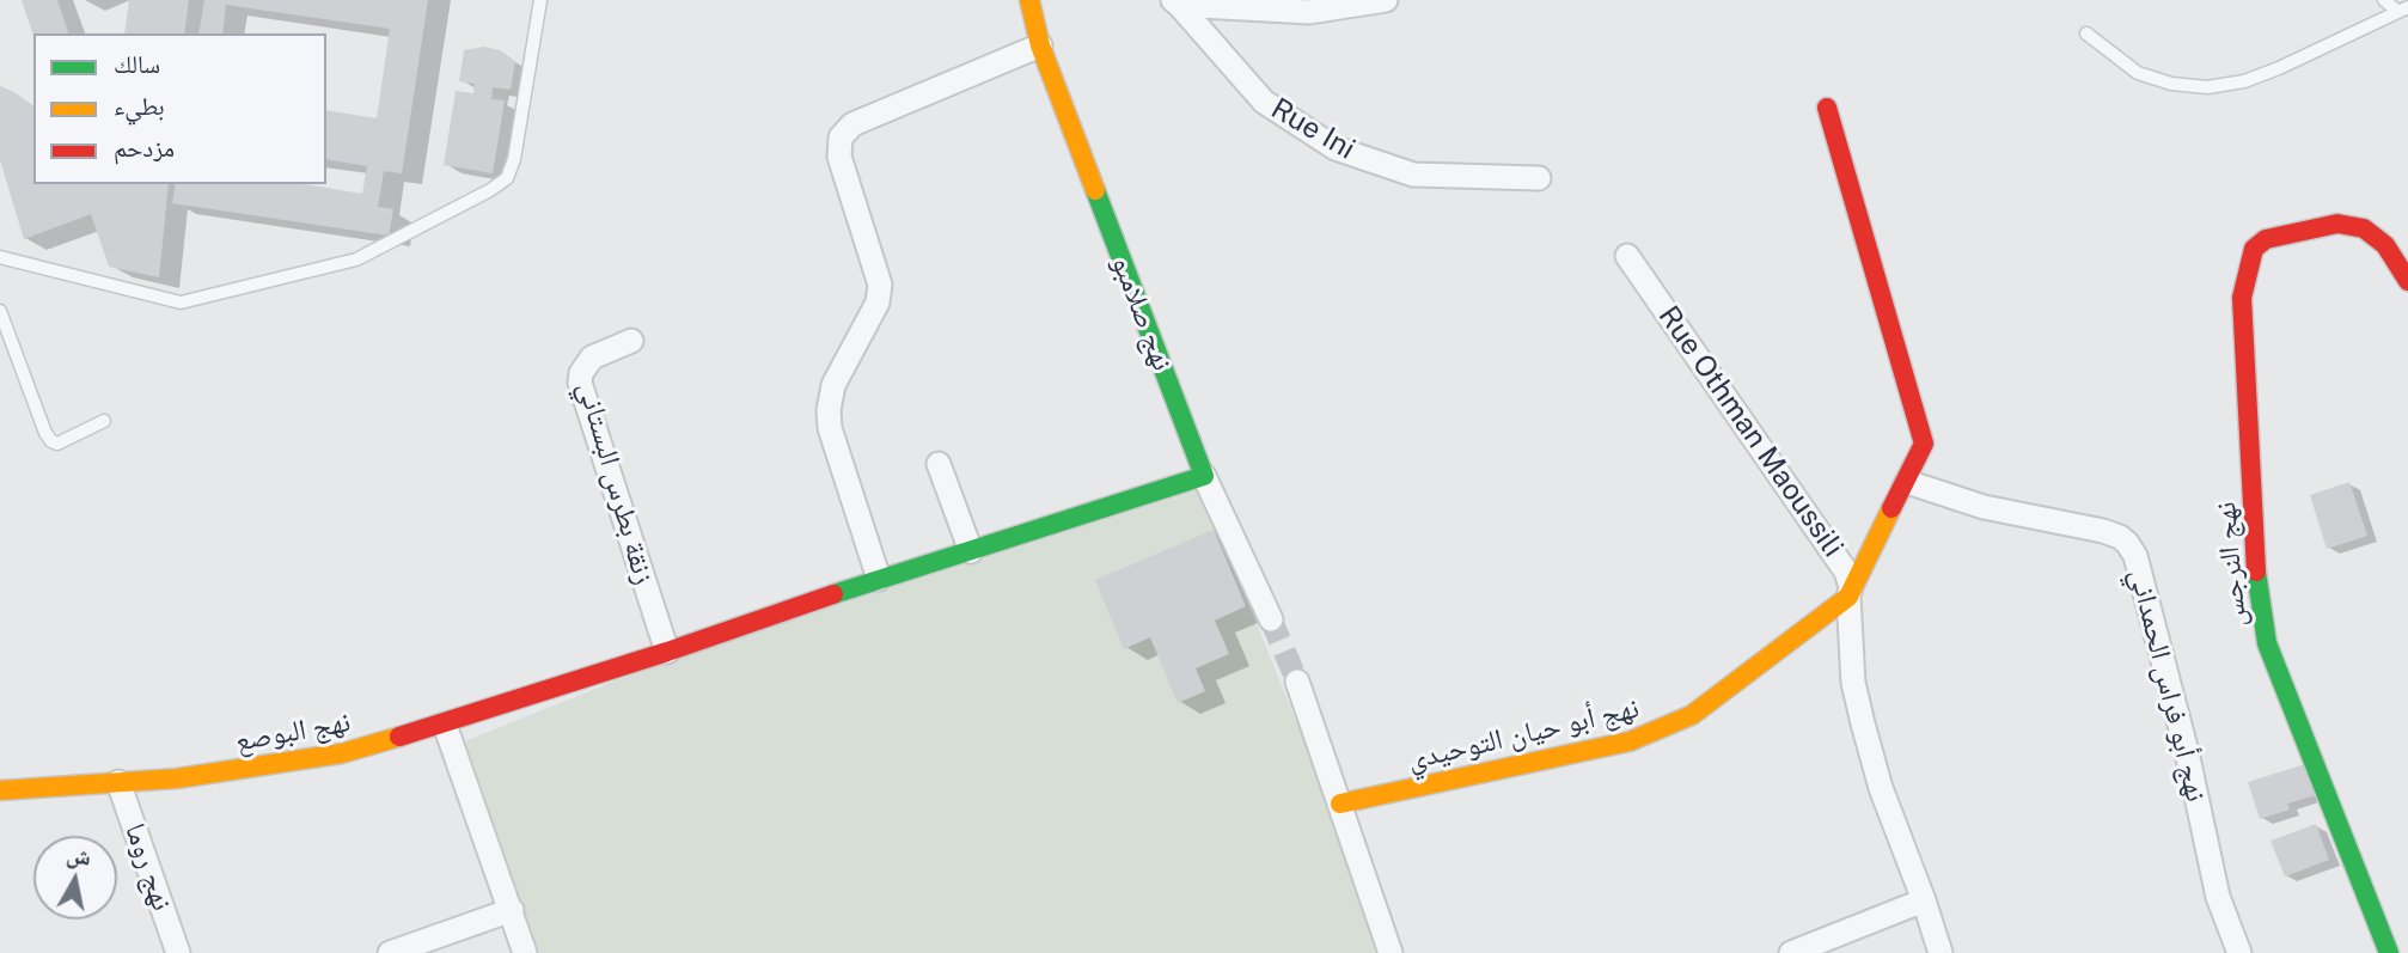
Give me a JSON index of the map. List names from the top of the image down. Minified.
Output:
{"streets":{"street":["Rue Ini","نهج صلامبو","Rue Othman Maoussili","زنقة بطرس البستاني","نهج النرجس","نهج أبو فراس الحمداني","نهج البوصع","نهج أبو حيان التوحيدي","نهج روما"]},"crossings":[["نهج صلامبو","نهج البوصع"],["Rue Othman Maoussili","نهج أبو حيان التوحيدي"],["زنقة بطرس البستاني","نهج البوصع"],["نهج أبو فراس الحمداني","نهج أبو حيان التوحيدي"],["نهج البوصع","نهج روما"]],"legend":["سالك","بطيء","مزدحم"],"north":"top"}
